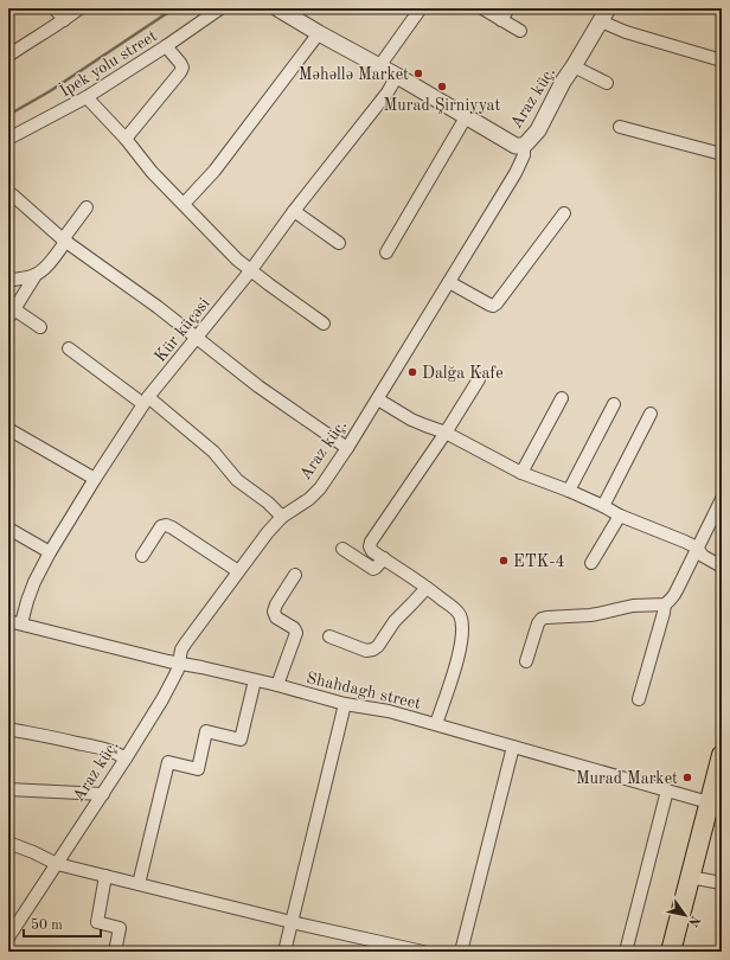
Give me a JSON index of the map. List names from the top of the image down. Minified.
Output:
{"streets":{"street":["İpek yolu street","Araz küç.","Kür küçəsi","Shahdagh street"]},"crossings":[["Araz küç.","Shahdagh street"],["Kür küçəsi","Shahdagh street"]],"places":["Məhəllə Market","Murad Şirniyyat","Dalğa Kafe","ETK-4","Murad Market"],"scale_bar":"50 m","north":"bottom right"}
